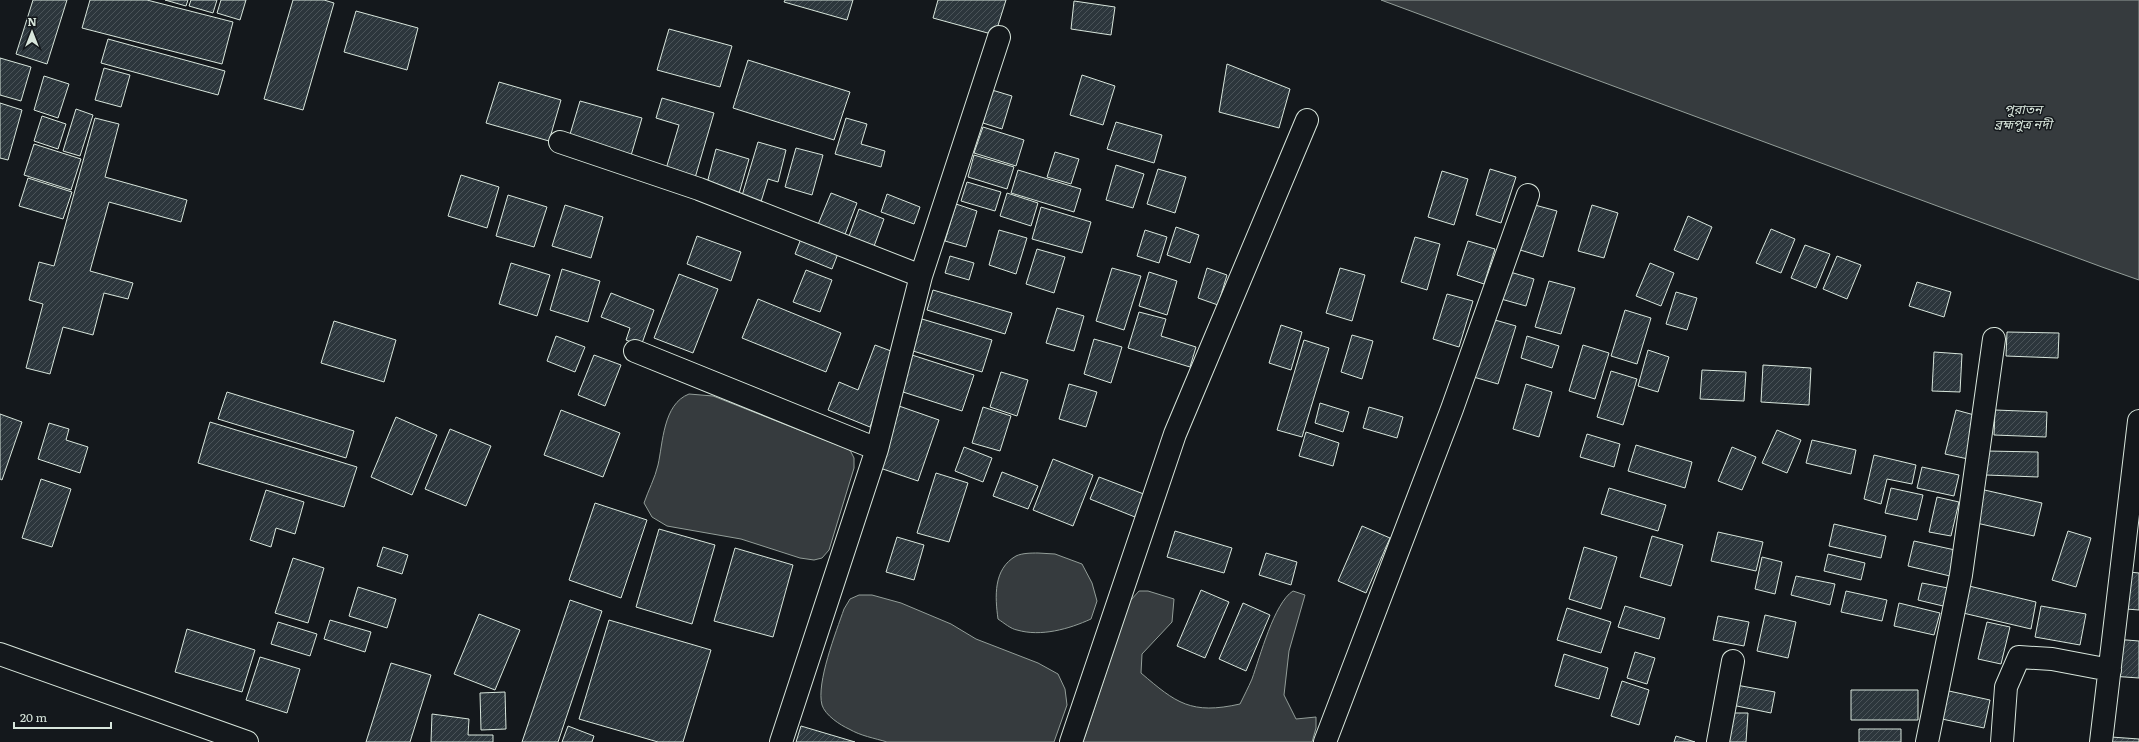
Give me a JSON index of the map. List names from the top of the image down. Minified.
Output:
{"water":["পুরাতন ব্রহ্মপুত্র নদী"],"scale_bar":"20 m","north":"top"}
